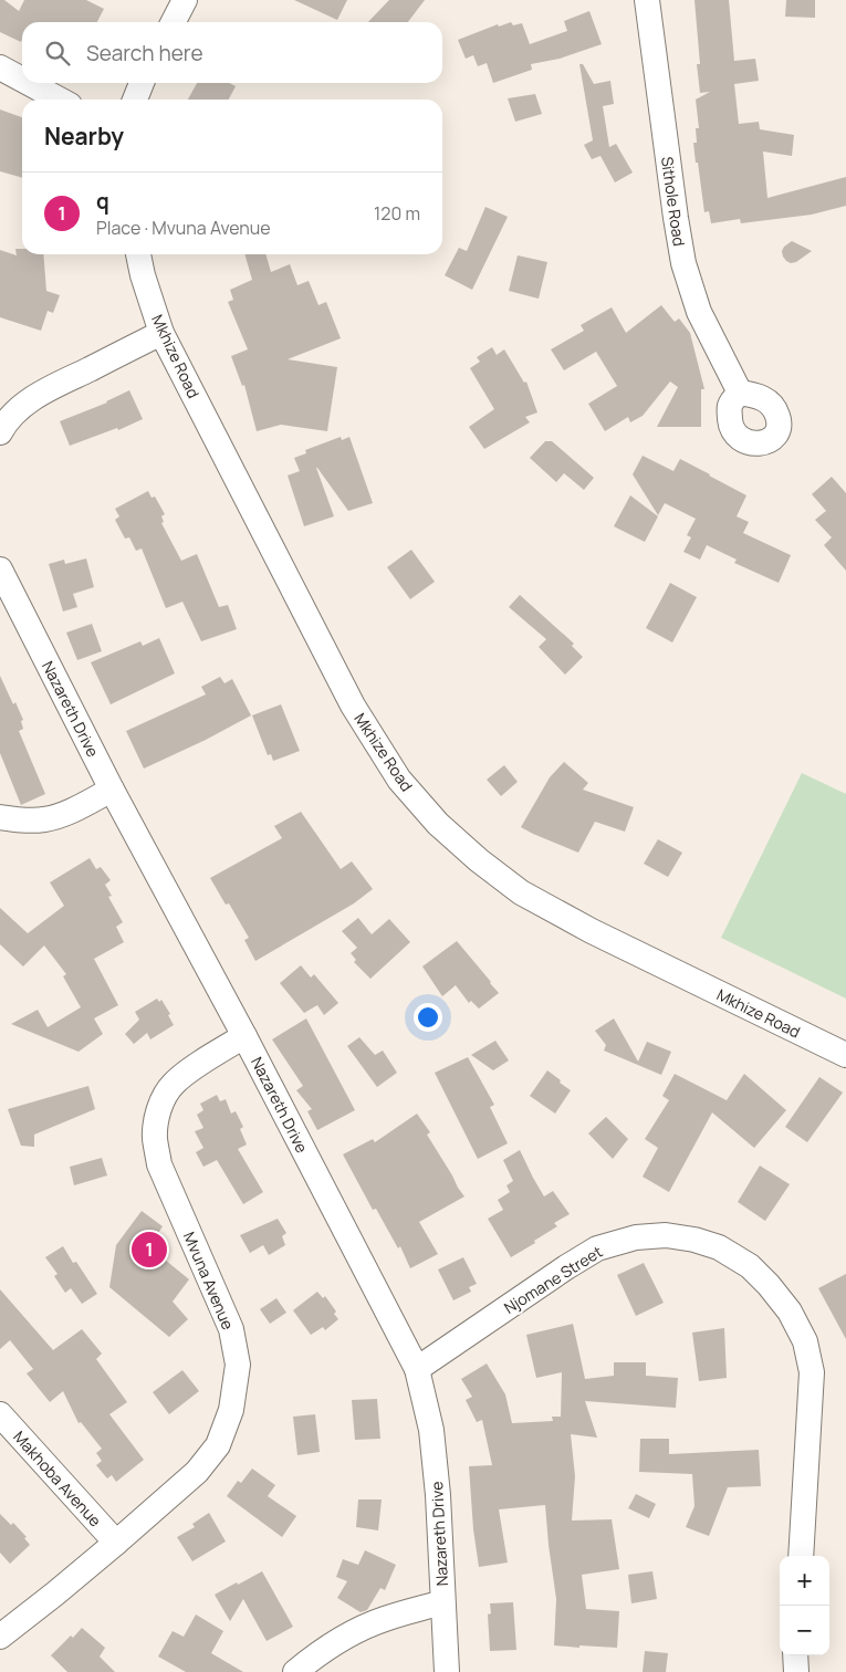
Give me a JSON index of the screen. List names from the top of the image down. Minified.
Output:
{"streets":{"street":["Sithole Road","Mkhize Road","Nazareth Drive","Njomane Street","Mvuna Avenue","Makhoba Avenue"]},"crossings":[["Nazareth Drive","Njomane Street"],["Nazareth Drive","Mvuna Avenue"],["Mvuna Avenue","Makhoba Avenue"]],"page":{"search":"Search here","heading":"Nearby","list":[{"mark":"1","name":"q","note":"Place · Mvuna Avenue","value":"120 m"}],"pins":"1","map_buttons":["+","−"]}}
